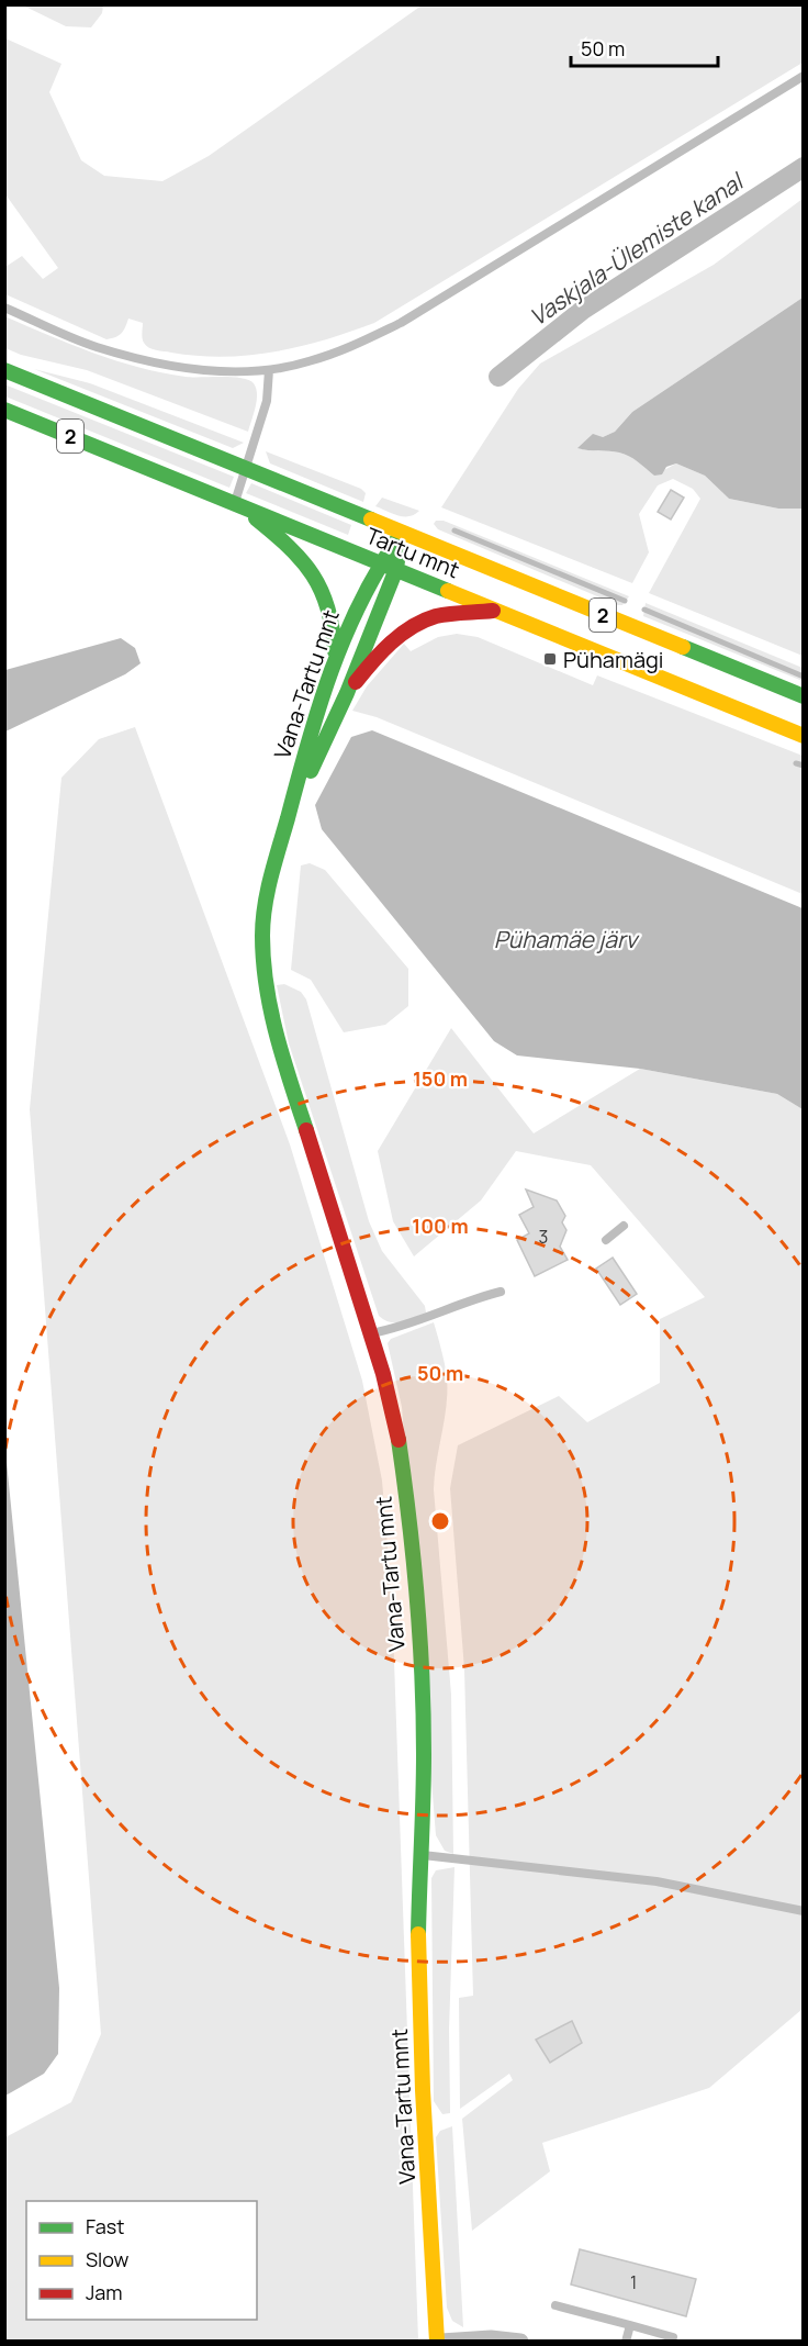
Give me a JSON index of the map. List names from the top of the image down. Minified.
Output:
{"streets":{"main road":["2","Tartu mnt","Vana-Tartu mnt"]},"crossings":[["Tartu mnt","Vana-Tartu mnt"]],"water":["Vaskjala-Ülemiste kanal","Pühamäe järv"],"places":{"transit":["Pühamägi"]},"house_numbers":["3","1"],"legend":["Fast","Slow","Jam"],"scale_bar":"50 m","rings":["150 m","100 m","50 m"]}
